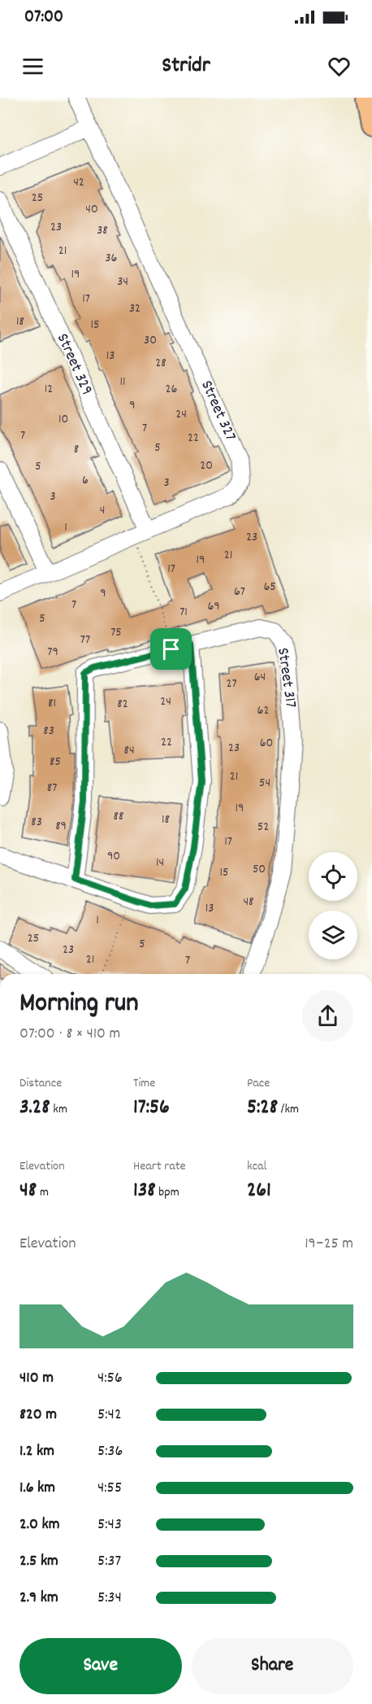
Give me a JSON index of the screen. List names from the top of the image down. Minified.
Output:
{"streets":{"street":["Street 329","Street 327","Street 317"]},"crossings":[["Street 329","Street 327"]],"house_numbers":["42","25","40","23","38","21","36","19","34","17","32","18","15","30","13","28","11","12","26","9","24","10","7","7","22","5","8","20","5","6","3","3","4","1","23","21","19","17","65","67","9","7","69","71","5","75","77","79","64","27","24","81","82","62","83","22","60","23","84","85","21","54","87","19","88","18","83","89","52","17","90","14","50","15","48","13","1","25","5","23","21","7"],"page":{"status":"07:00","header":"Stridr","heading":["Morning run","07:00 · 8 × 410 m"],"stats":[["Distance","3.28 km"],["Time","17:56"],["Pace","5:28 /km"],["Elevation","48 m"],["Heart rate","138 bpm"],["kcal","261"]],"chart":["Elevation","19–25 m"],"list":[{"name":"410 m","note":"4:56"},{"name":"820 m","note":"5:42"},{"name":"1.2 km","note":"5:36"},{"name":"1.6 km","note":"4:55"},{"name":"2.0 km","note":"5:43"},{"name":"2.5 km","note":"5:37"},{"name":"2.9 km","note":"5:34"}],"buttons":["Save","Share"]}}
